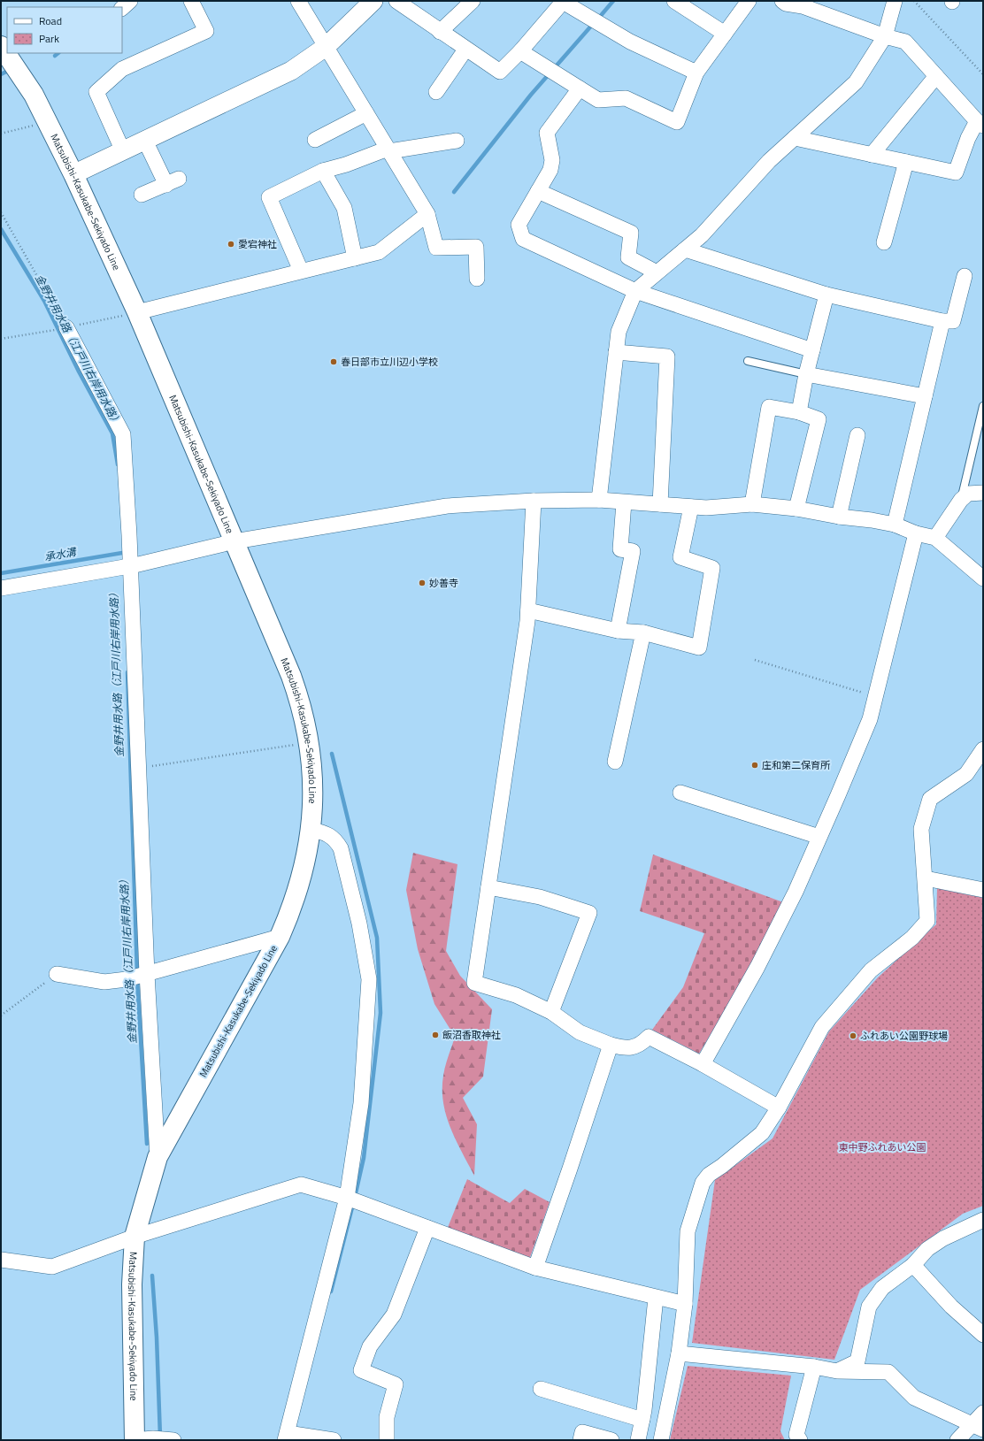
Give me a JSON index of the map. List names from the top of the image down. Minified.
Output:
{"streets":{"main road":["Matsubishi-Kasukabe-Sekiyado Line"]},"water":["金野井用水路（江戸川右岸用水路）","承水溝"],"parks":["東中野ふれあい公園"],"places":["愛宕神社","春日部市立川辺小学校","妙善寺","庄和第二保育所","飯沼香取神社","ふれあい公園野球場"],"legend":["Road","Park"]}
